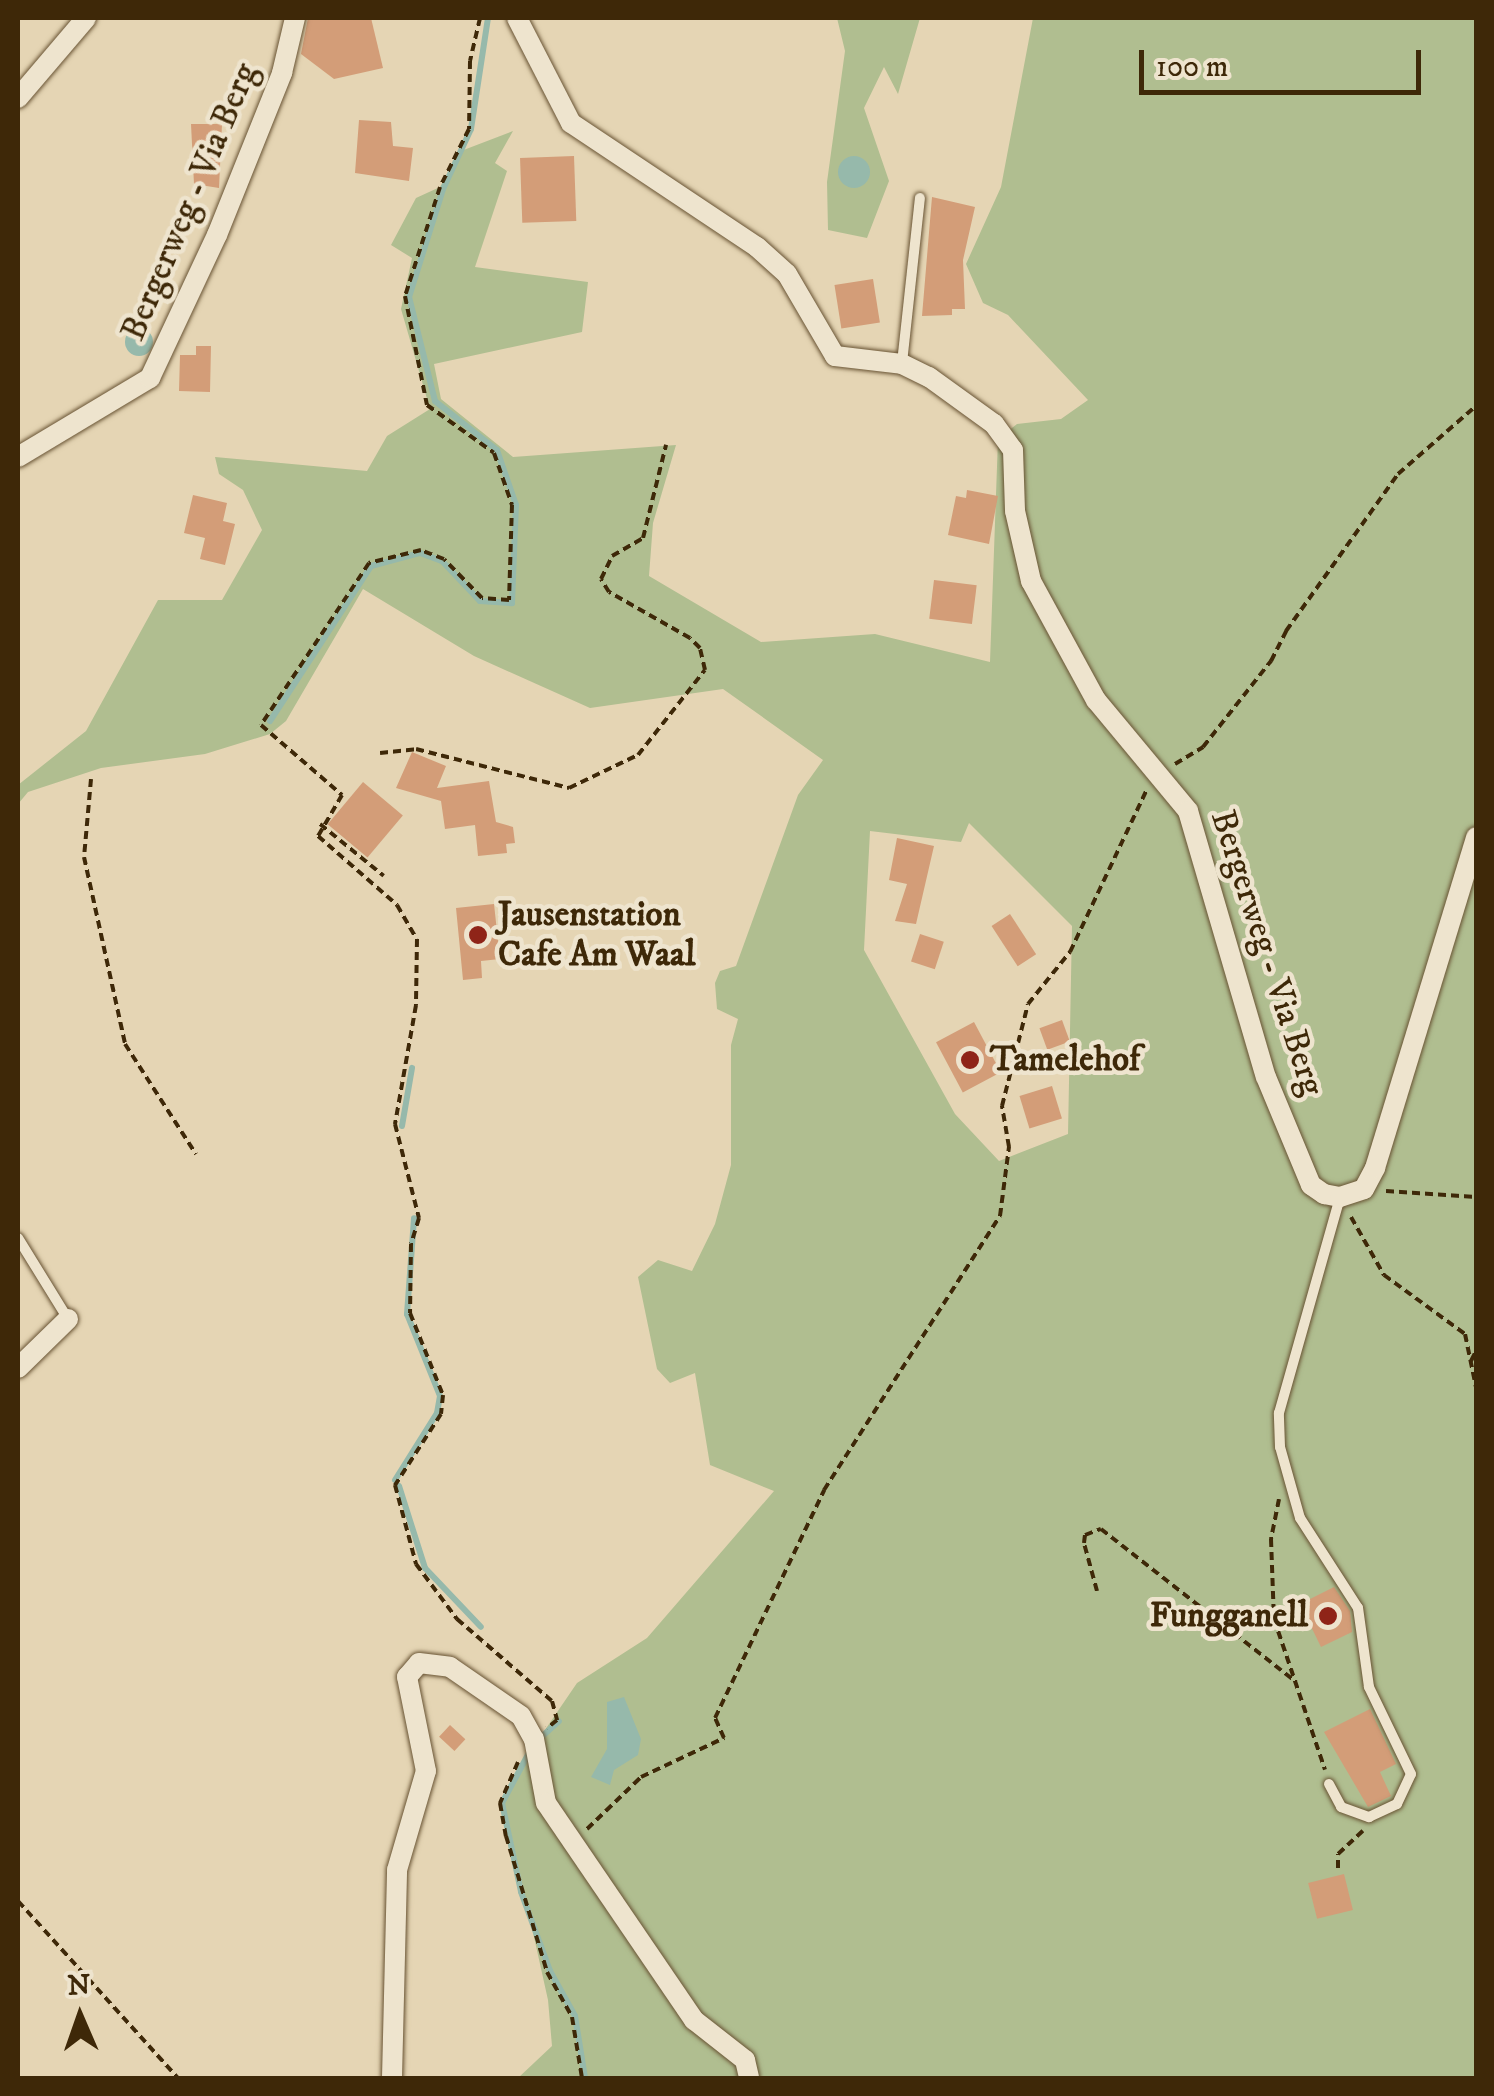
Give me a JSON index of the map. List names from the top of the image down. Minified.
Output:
{"streets":{"street":["Bergerweg - Via Berg"]},"places":["Jausenstation Cafe Am Waal","Tamelehof","Fungganell"],"scale_bar":"100 m","north":"top"}
